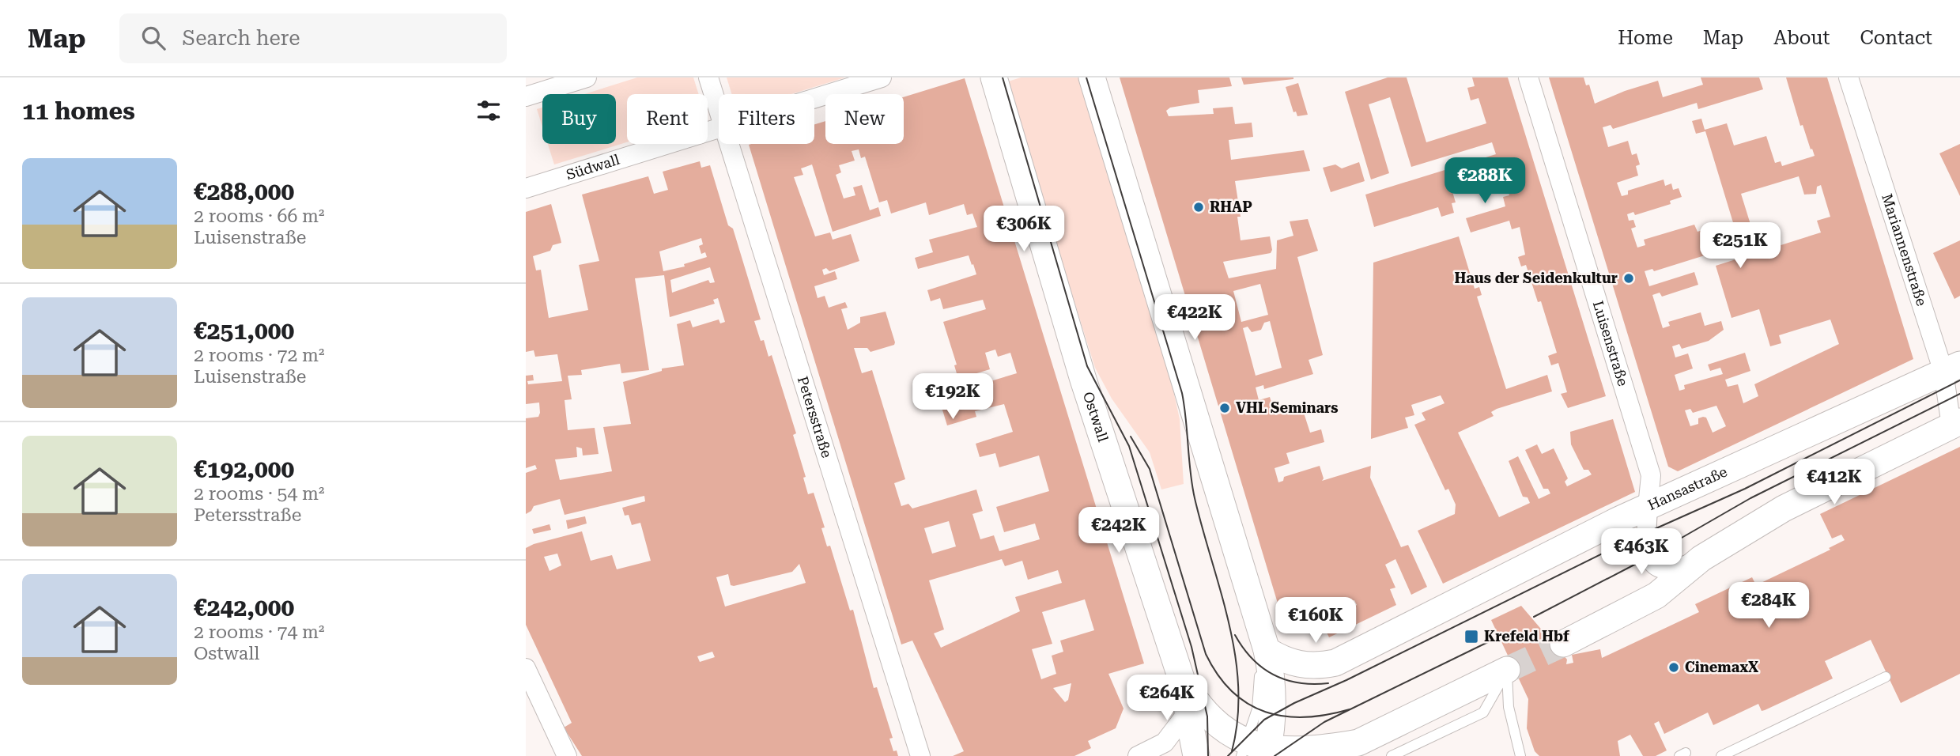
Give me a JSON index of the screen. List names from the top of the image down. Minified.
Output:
{"streets":{"street":["Südwall","Mariannenstraße","Luisenstraße","Petersstraße","Ostwall","Hansastraße"]},"crossings":[["Mariannenstraße","Hansastraße"],["Luisenstraße","Hansastraße"]],"places":{"other":["RHAP","Haus der Seidenkultur","VHL Seminars","CinemaxX"],"transit":["Krefeld Hbf"]},"page":{"header":"Map","search":"Search here","nav":["Home","Map","About","Contact"],"heading":"11 homes","chip":["Buy","Rent","Filters","New"],"list":[{"name":"€288,000","note":"2 rooms · 66 m² · Luisenstraße"},{"name":"€251,000","note":"2 rooms · 72 m² · Luisenstraße"},{"name":"€192,000","note":"2 rooms · 54 m² · Petersstraße"},{"name":"€242,000","note":"2 rooms · 74 m² · Ostwall"}],"price":["€288K","€306K","€251K","€422K","€192K","€412K","€242K","€463K","€284K","€160K","€264K"]}}
